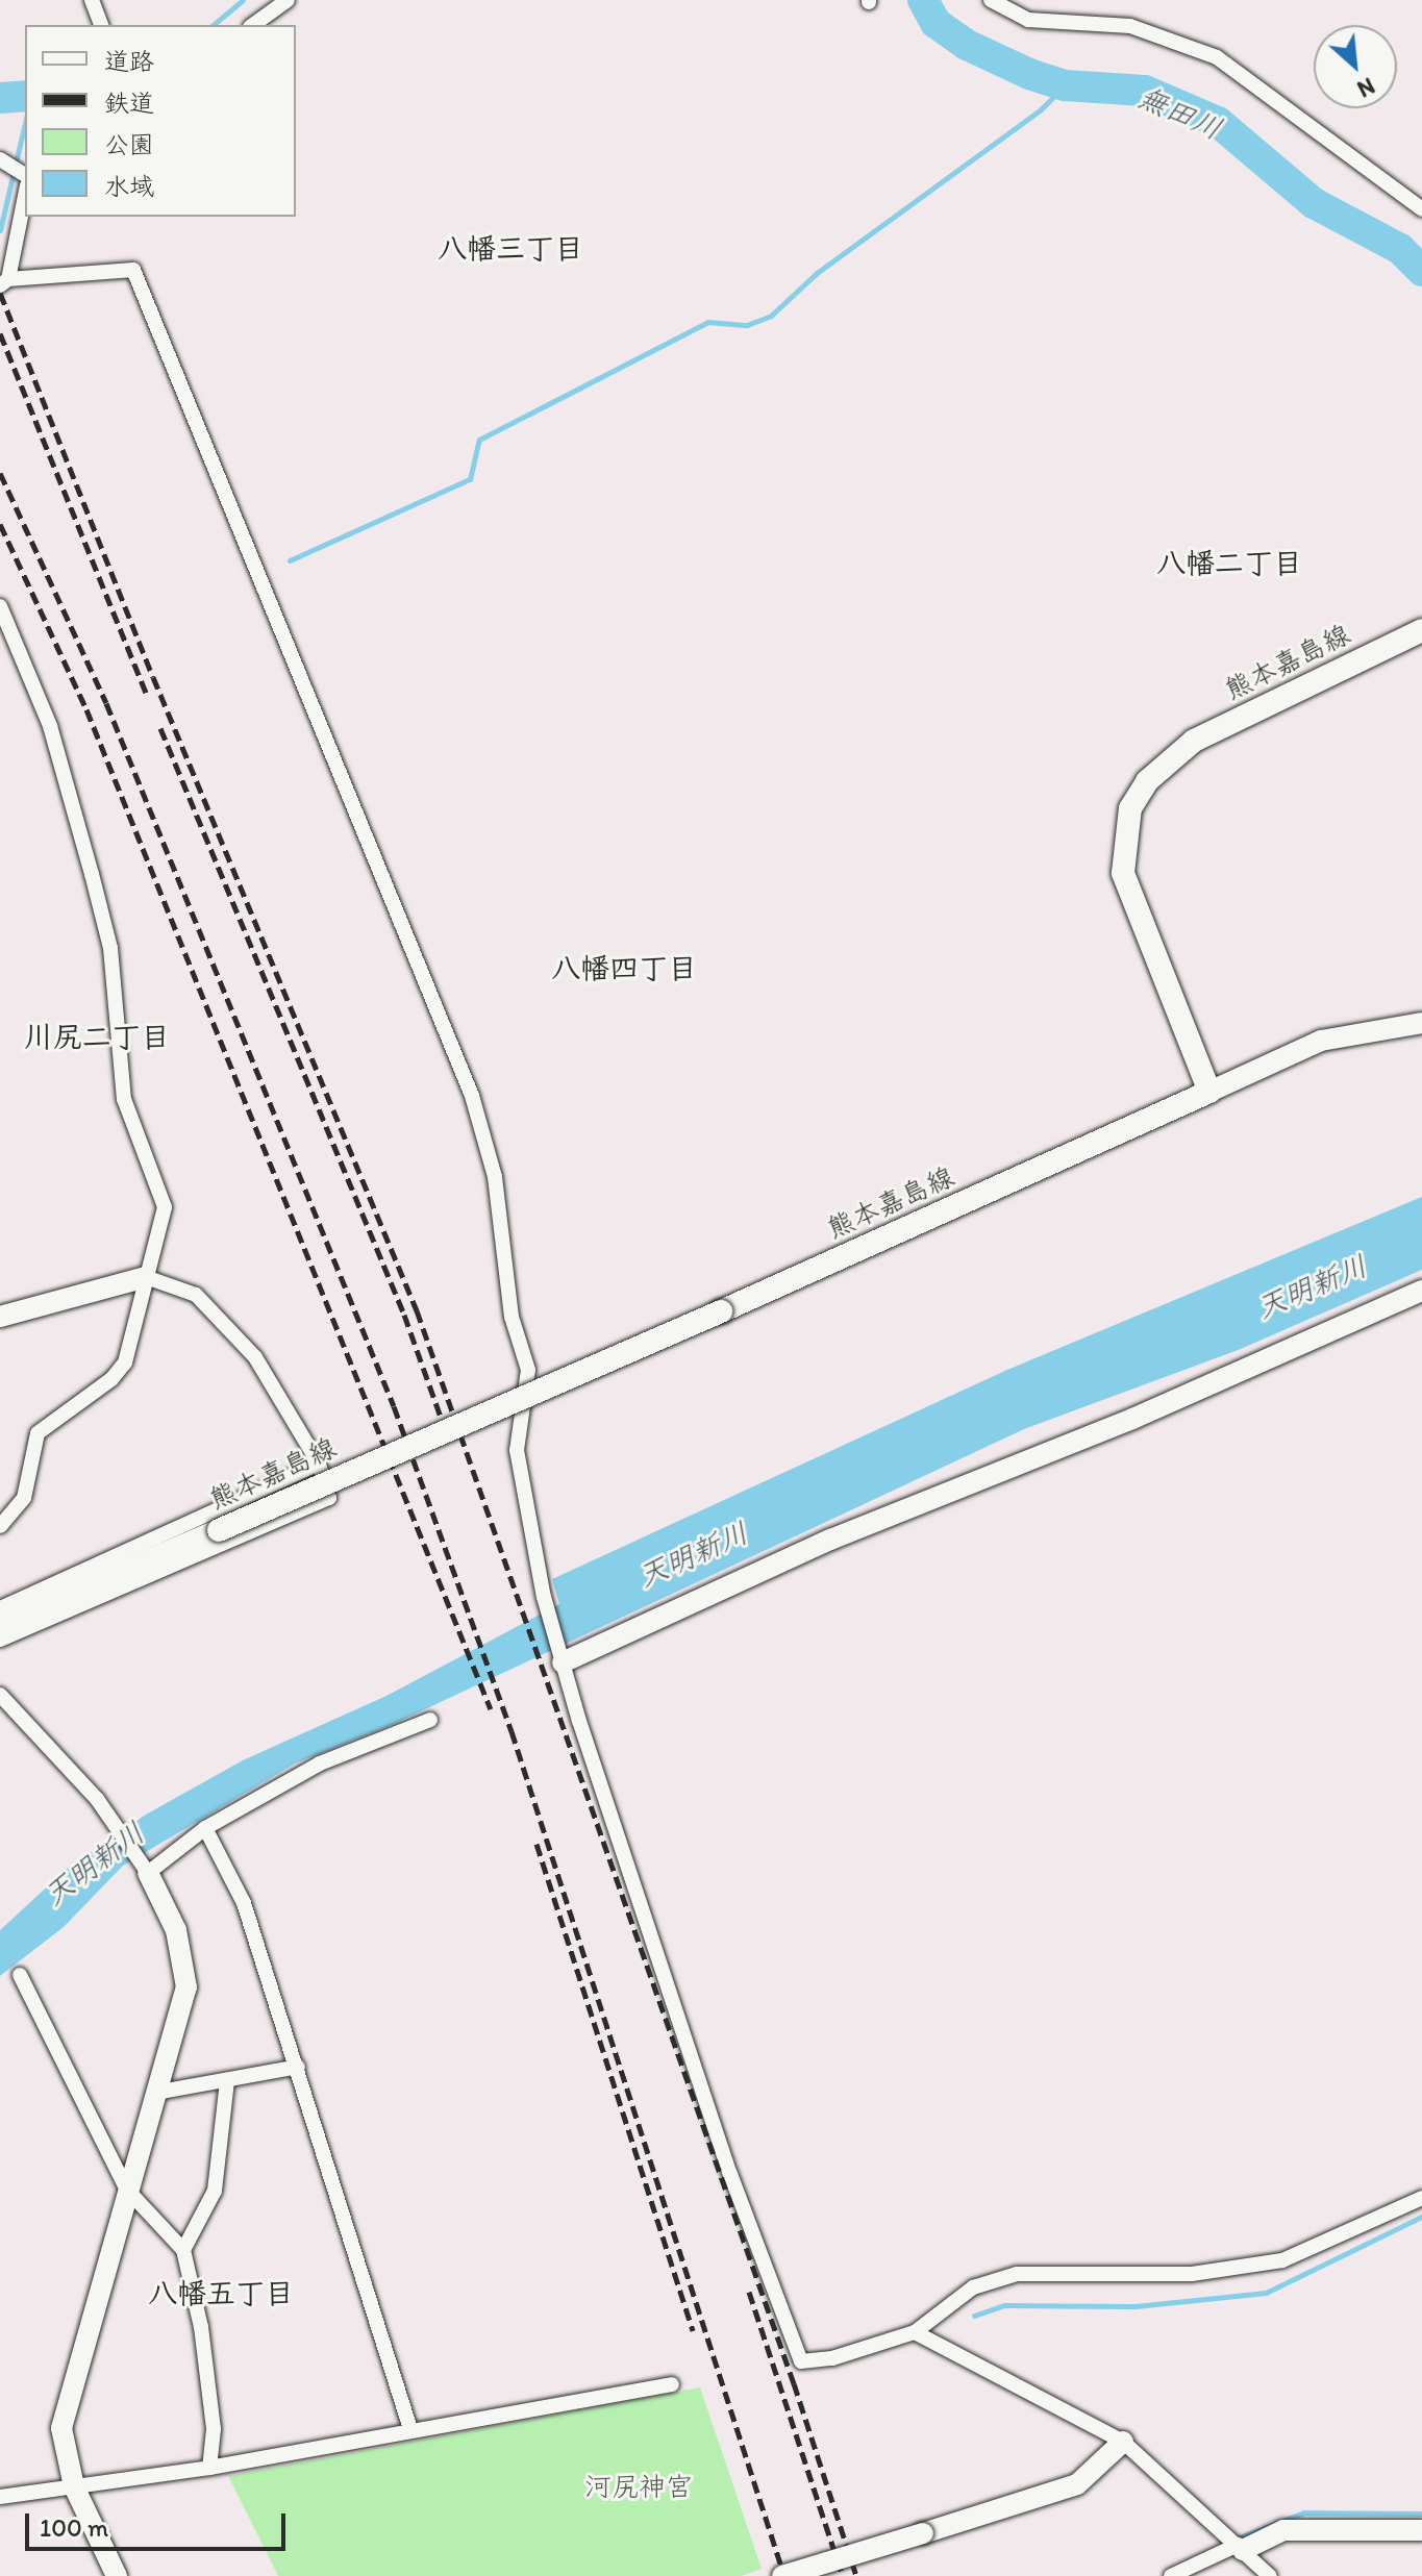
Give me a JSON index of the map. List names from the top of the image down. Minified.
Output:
{"streets":{"main road":["熊本嘉島線"]},"districts":["八幡三丁目","八幡二丁目","八幡四丁目","川尻二丁目","八幡五丁目"],"water":["無田川","天明新川"],"parks":["河尻神宮"],"legend":["道路","鉄道","公園","水域"],"scale_bar":"100 m","north":"bottom right"}
